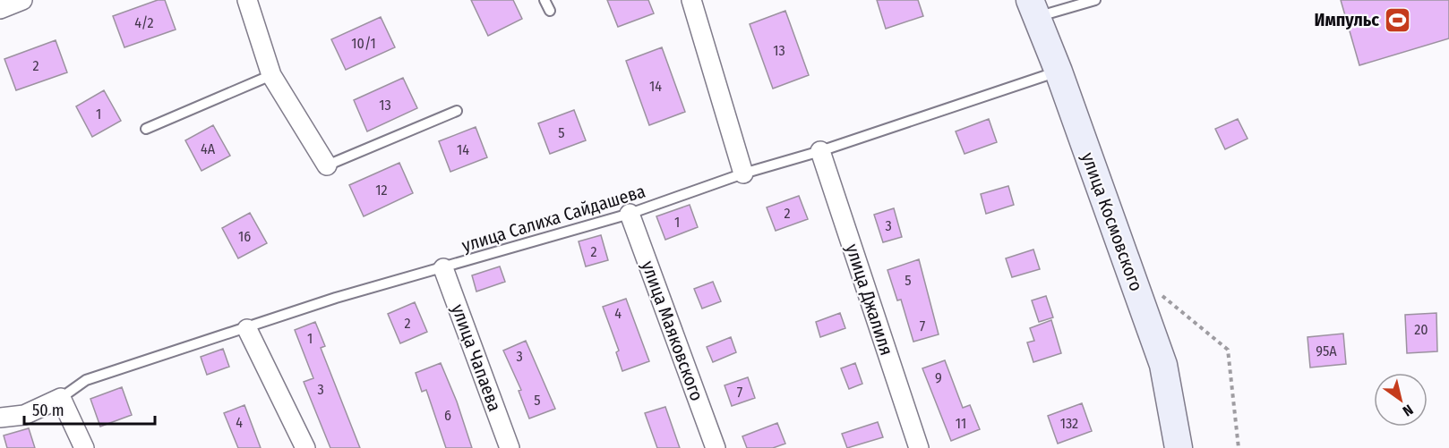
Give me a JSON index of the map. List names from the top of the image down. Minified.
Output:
{"streets":{"main road":["улица Космовского"],"street":["улица Джалиля","улица Маяковского","улица Чапаева"],"lane":["улица Салиха Сайдашева"]},"crossings":[["улица Салиха Сайдашева","улица Космовского"],["улица Салиха Сайдашева","улица Джалиля"],["улица Салиха Сайдашева","улица Маяковского"],["улица Салиха Сайдашева","улица Чапаева"]],"places":{"sports":["Импульс"]},"house_numbers":["4/2","10/1","13","2","14","13","1","5","4А","14","12","2","1","3","16","2","5","4","2","7","20","1","95А","3","9","3","7","5","6","4","11","132"],"scale_bar":"50 m","north":"bottom right"}
